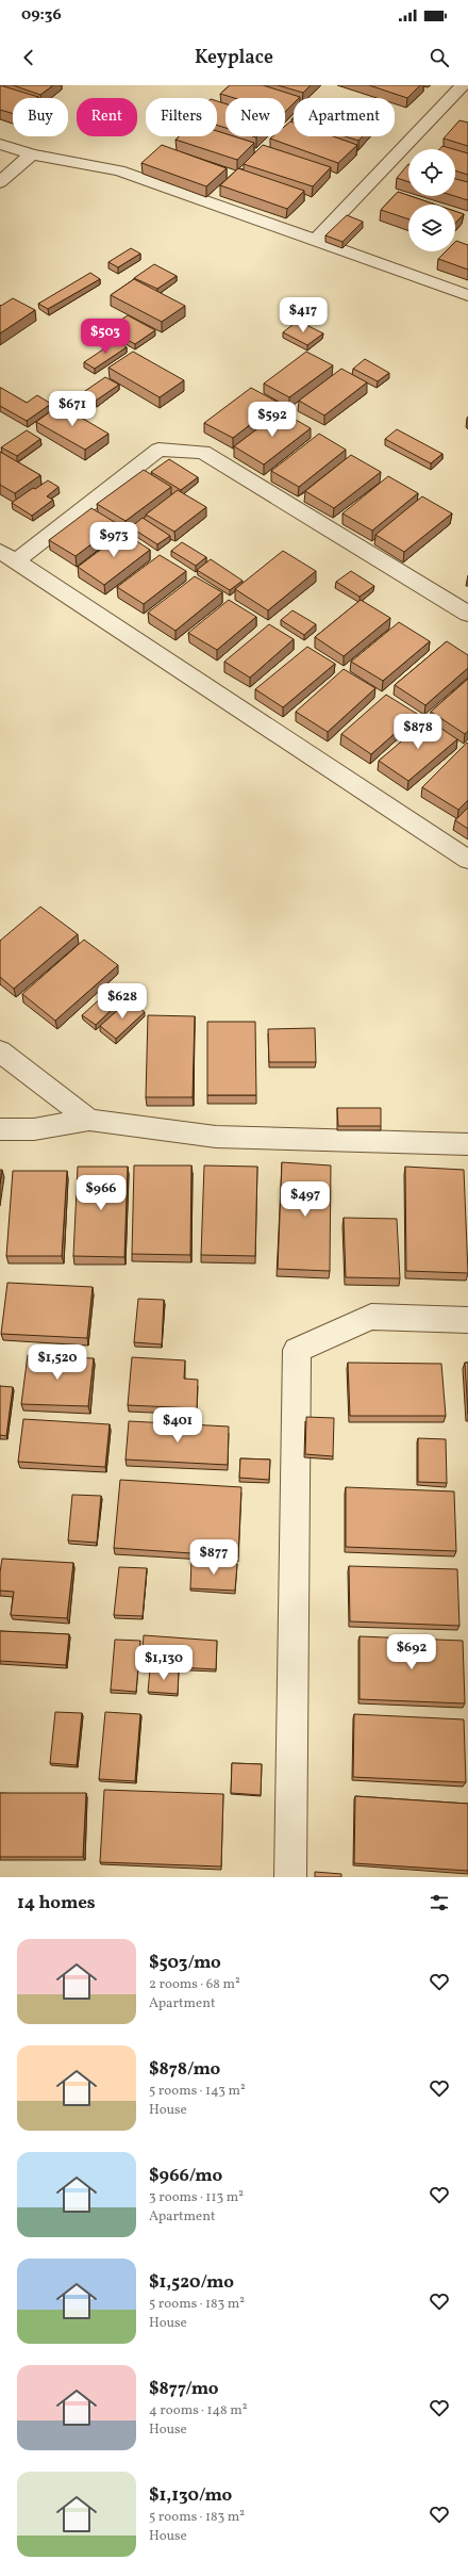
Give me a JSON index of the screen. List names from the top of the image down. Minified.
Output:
{"page":{"status":"09:36","header":"Keyplace","chip":["Buy","Rent","Filters","New","Apartment"],"price":["$417","$503","$671","$592","$973","$878","$628","$966","$497","$1,520","$401","$877","$692","$1,130"],"heading":"14 homes","list":[{"name":"$503/mo","note":"2 rooms · 68 m² · Apartment"},{"name":"$878/mo","note":"5 rooms · 143 m² · House"},{"name":"$966/mo","note":"3 rooms · 113 m² · Apartment"},{"name":"$1,520/mo","note":"5 rooms · 183 m² · House"},{"name":"$877/mo","note":"4 rooms · 148 m² · House"},{"name":"$1,130/mo","note":"5 rooms · 183 m² · House"}]}}
